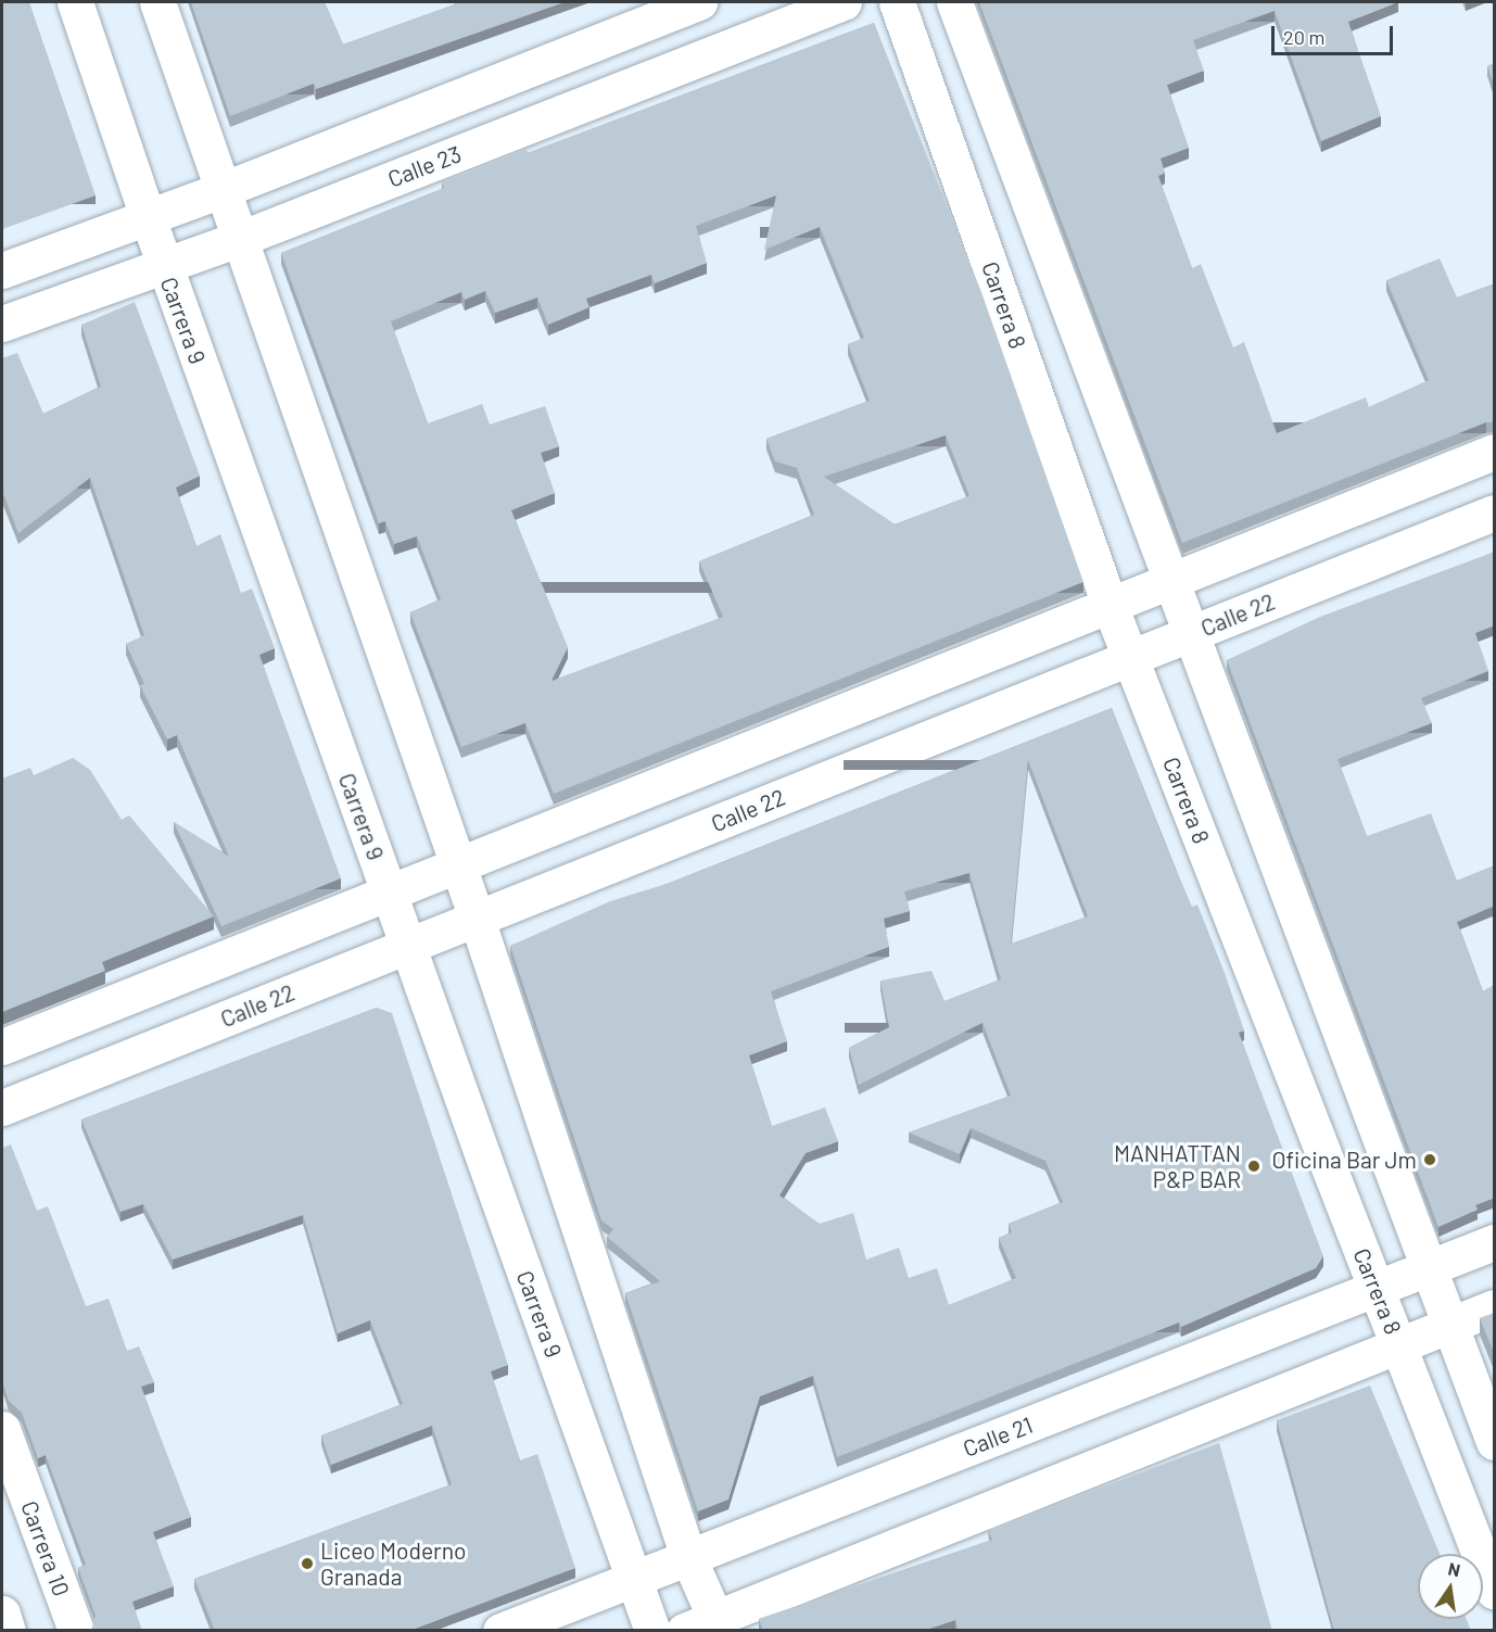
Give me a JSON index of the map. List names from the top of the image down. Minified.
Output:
{"streets":{"street":["Calle 23","Carrera 8","Carrera 9","Calle 22","Calle 21","Carrera 10"]},"crossings":[["Calle 23","Carrera 9"],["Carrera 8","Calle 22"],["Carrera 8","Calle 21"],["Carrera 9","Calle 22"],["Carrera 9","Calle 21"]],"places":["Oficina Bar Jm","MANHATTAN P&P BAR","Liceo Moderno Granada"],"scale_bar":"20 m","north":"top"}
